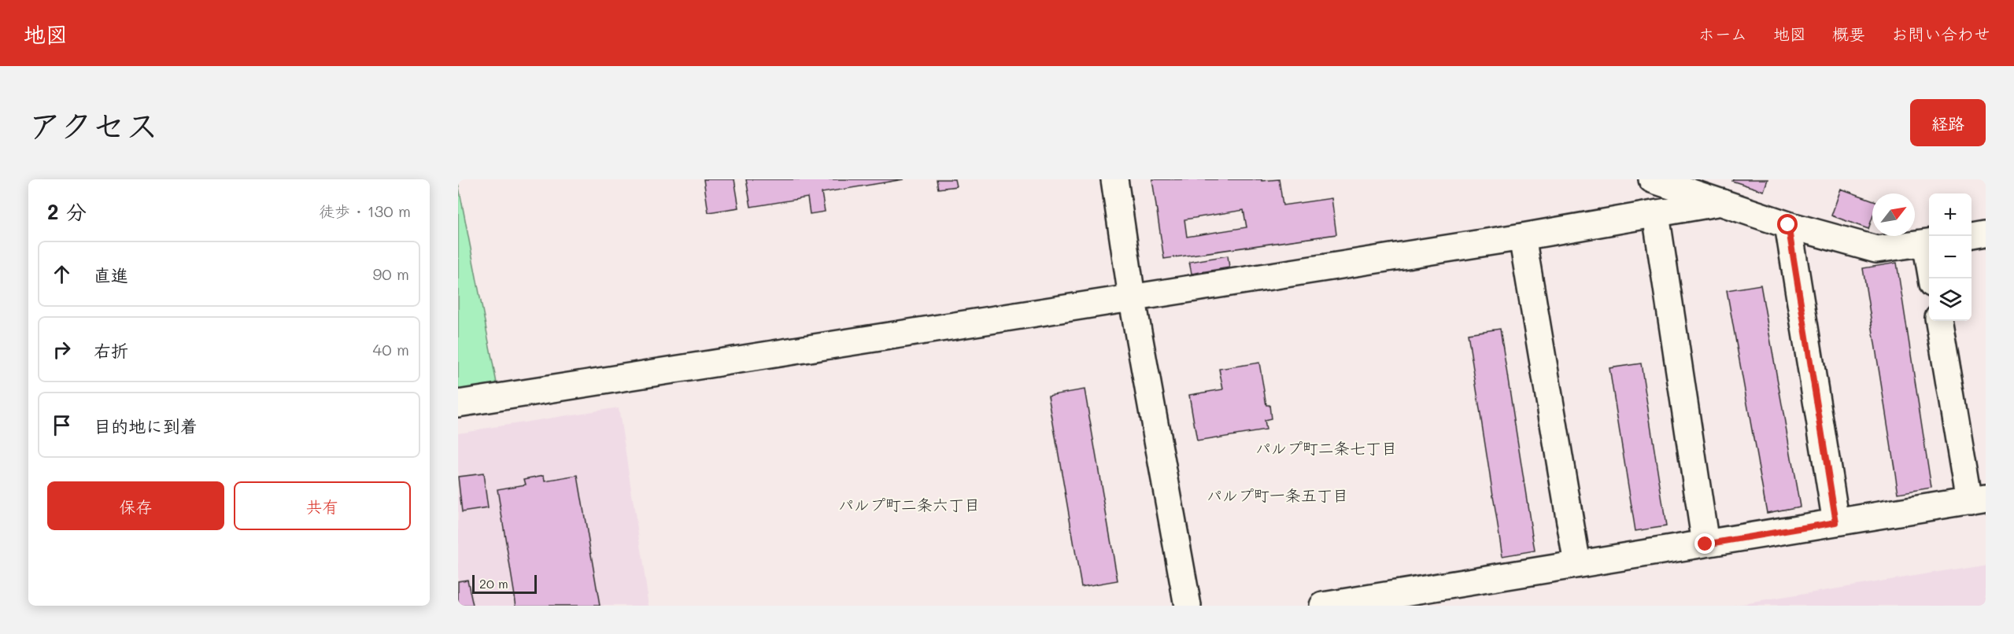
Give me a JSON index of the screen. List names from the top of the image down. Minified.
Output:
{"districts":["パルプ町二条七丁目","パルプ町一条五丁目","パルプ町二条六丁目"],"scale_bar":"20 m","north":"top right","page":{"header":"地図","nav":["ホーム","地図","概要","お問い合わせ"],"title":"アクセス","buttons":["経路",["保存","共有"]],"heading":["2 分","徒歩 · 130 m"],"map_buttons":["+","−"],"list":[["直進","90 m"],["右折","40 m"],"目的地に到着"],"scale":"20 m"}}
